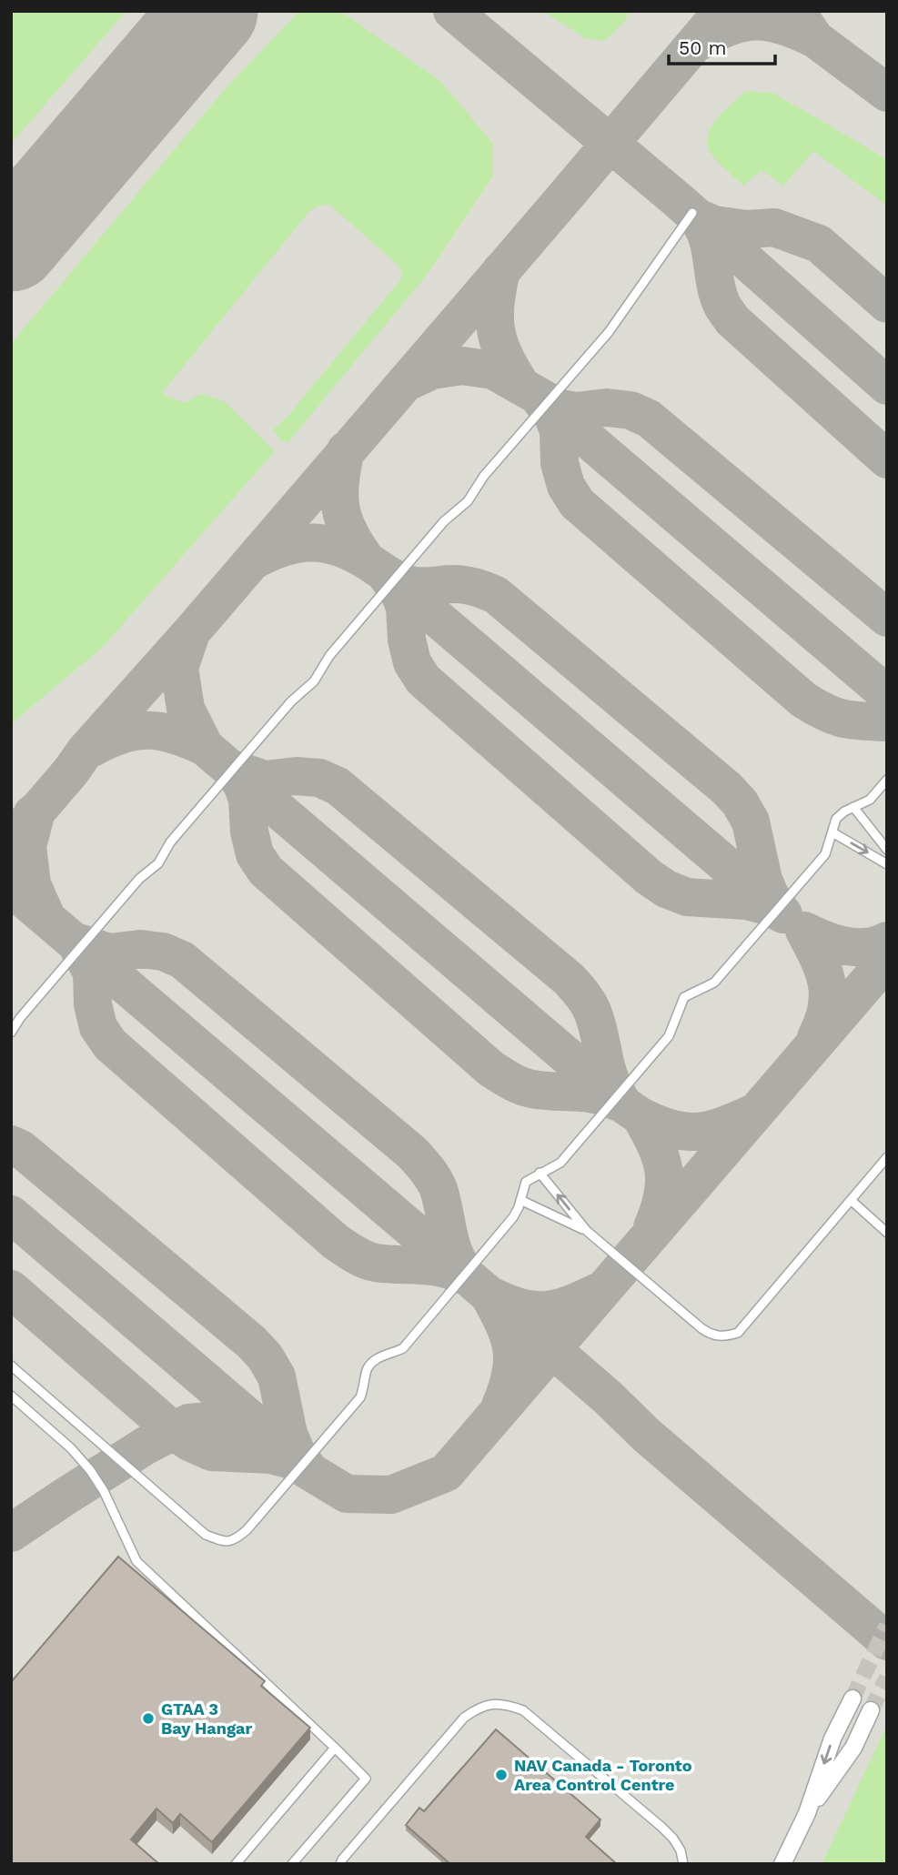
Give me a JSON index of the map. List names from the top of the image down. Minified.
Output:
{"places":["GTAA 3 Bay Hangar","NAV Canada - Toronto Area Control Centre"],"scale_bar":"50 m"}
